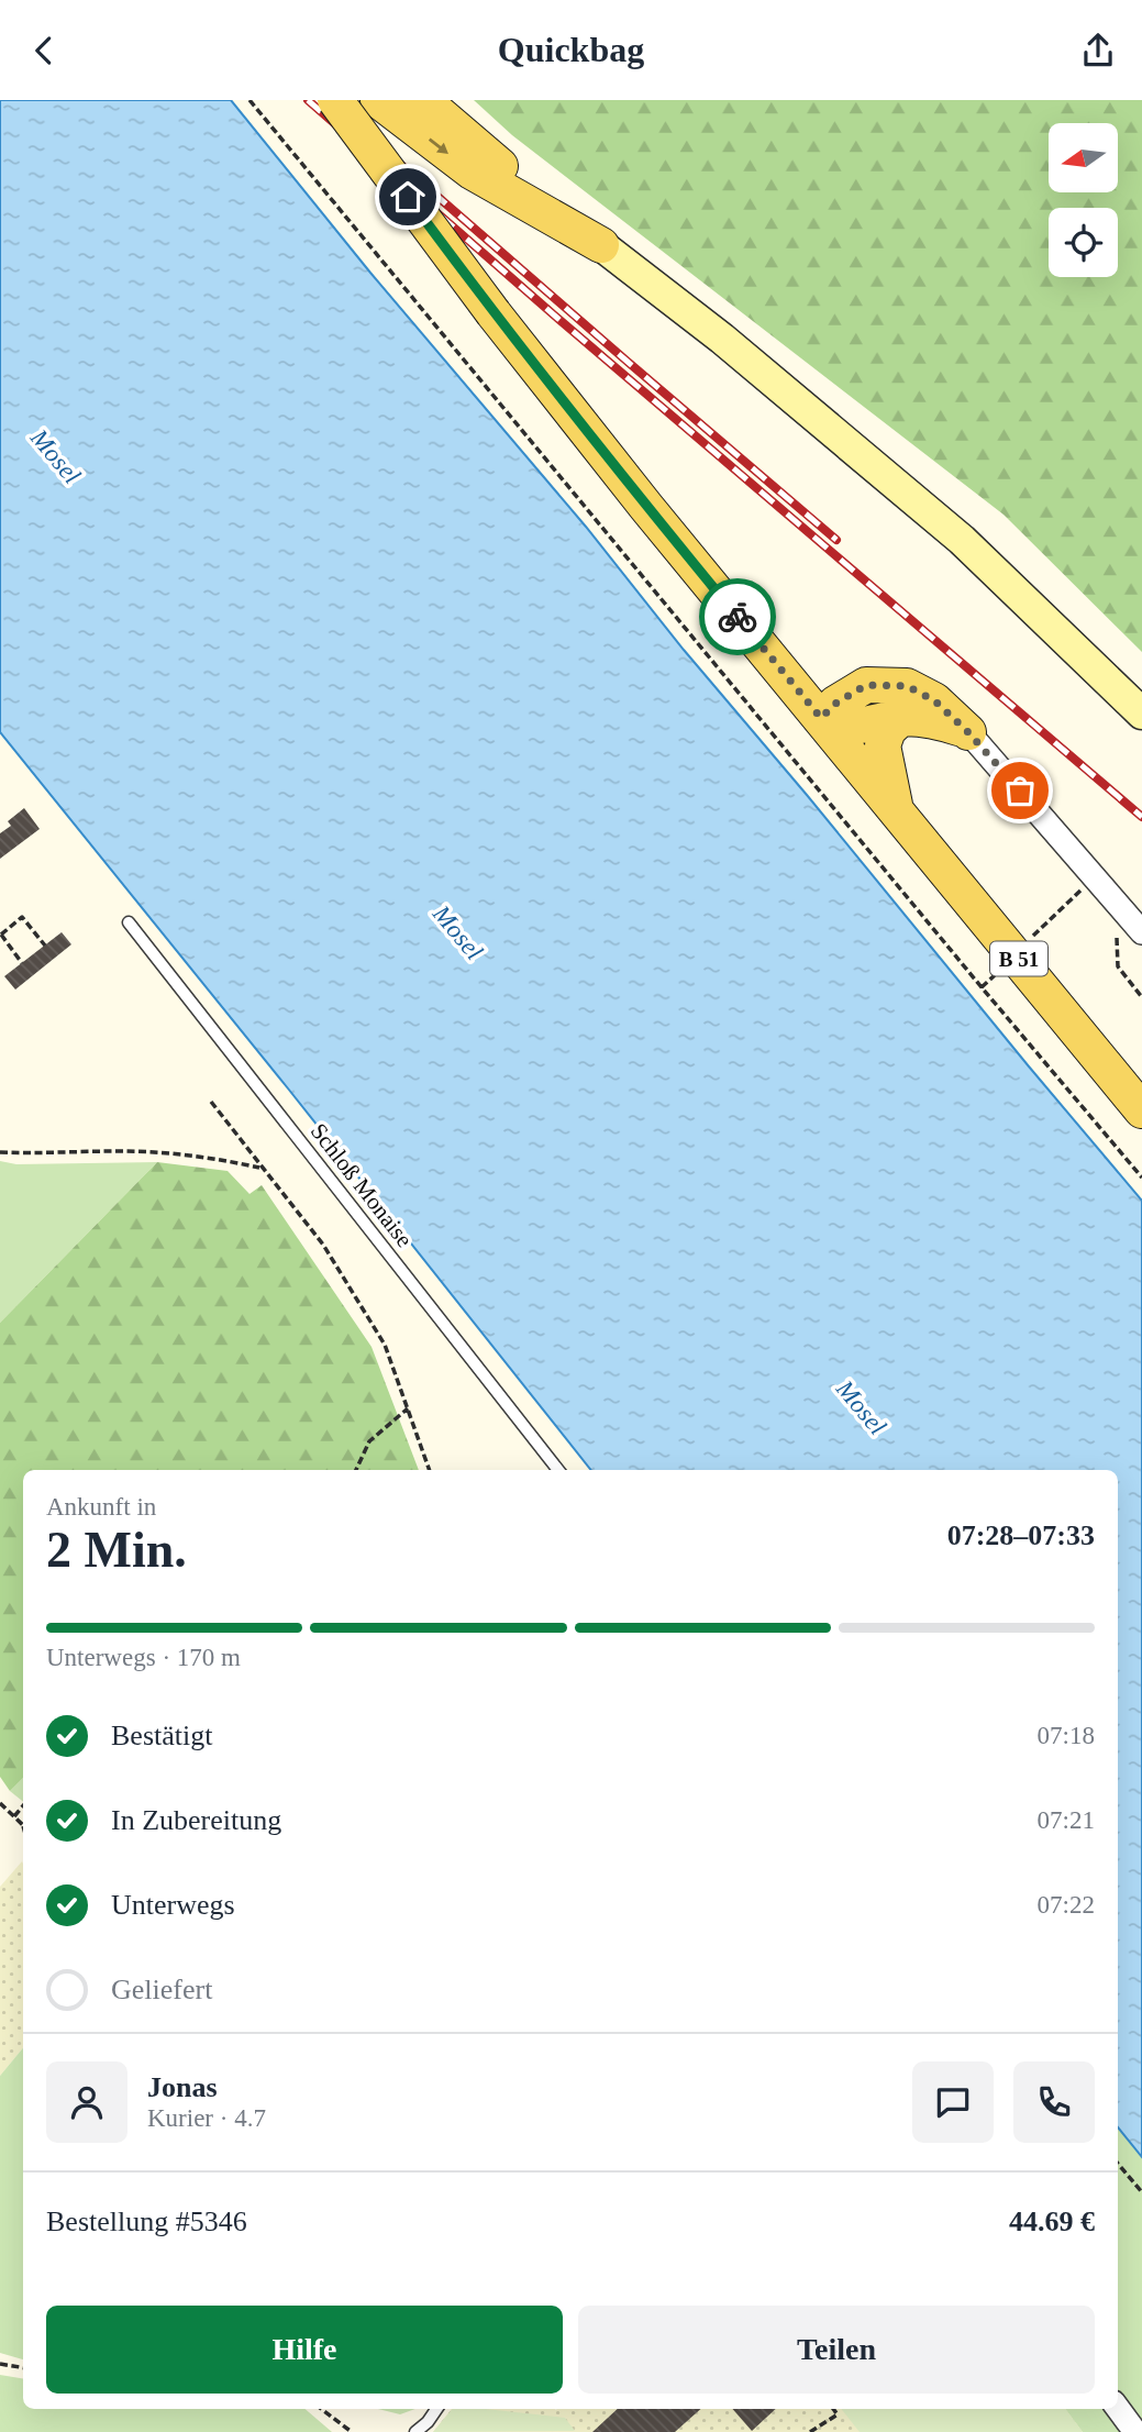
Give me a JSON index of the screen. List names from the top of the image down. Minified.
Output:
{"streets":{"main road":["B 51"],"lane":["Schloß Monaise"]},"water":["Mosel"],"north":"left","page":{"header":"Quickbag","heading":["2 Min.","Ankunft in","07:28–07:33"],"panel":["Jonas","Kurier · 4.7","Bestellung #5346","44.69 €"],"bar":"Unterwegs · 170 m","list":[["Bestätigt","07:18"],["In Zubereitung","07:21"],["Unterwegs","07:22"],"Geliefert"],"buttons":["Hilfe","Teilen"]}}
